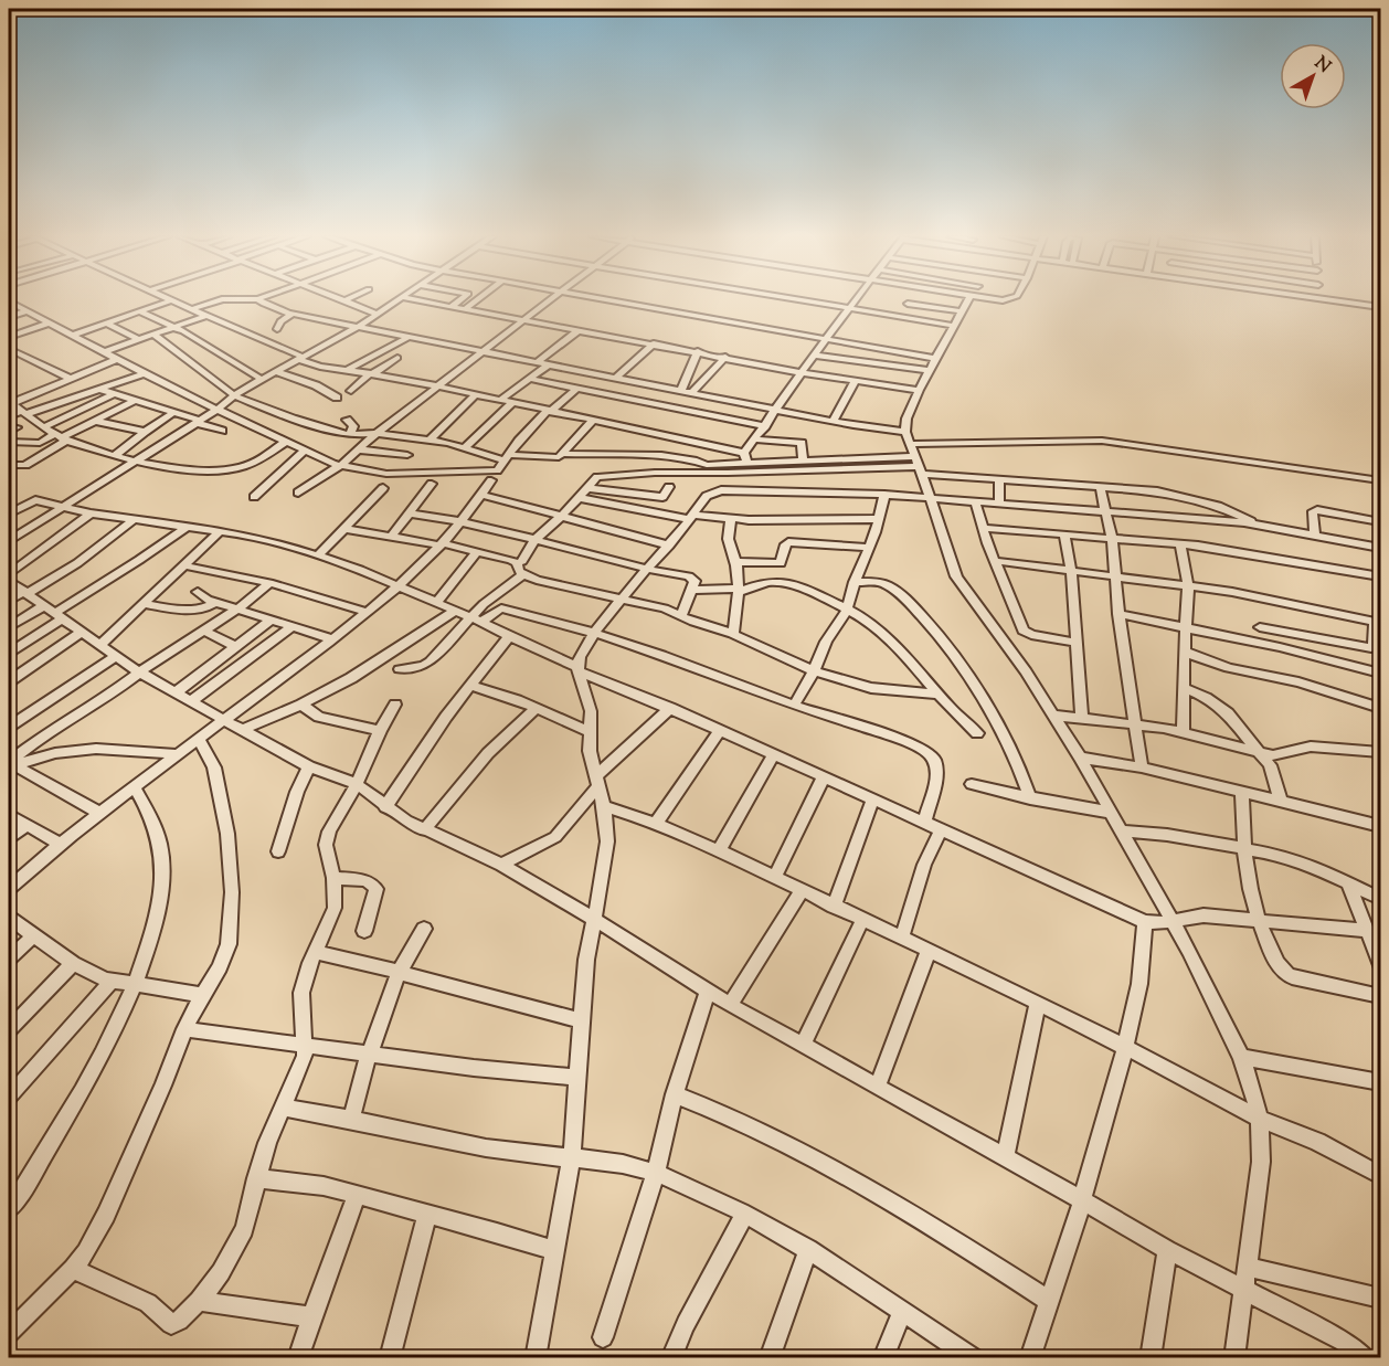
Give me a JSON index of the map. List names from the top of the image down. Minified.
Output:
{"north":"top right"}
